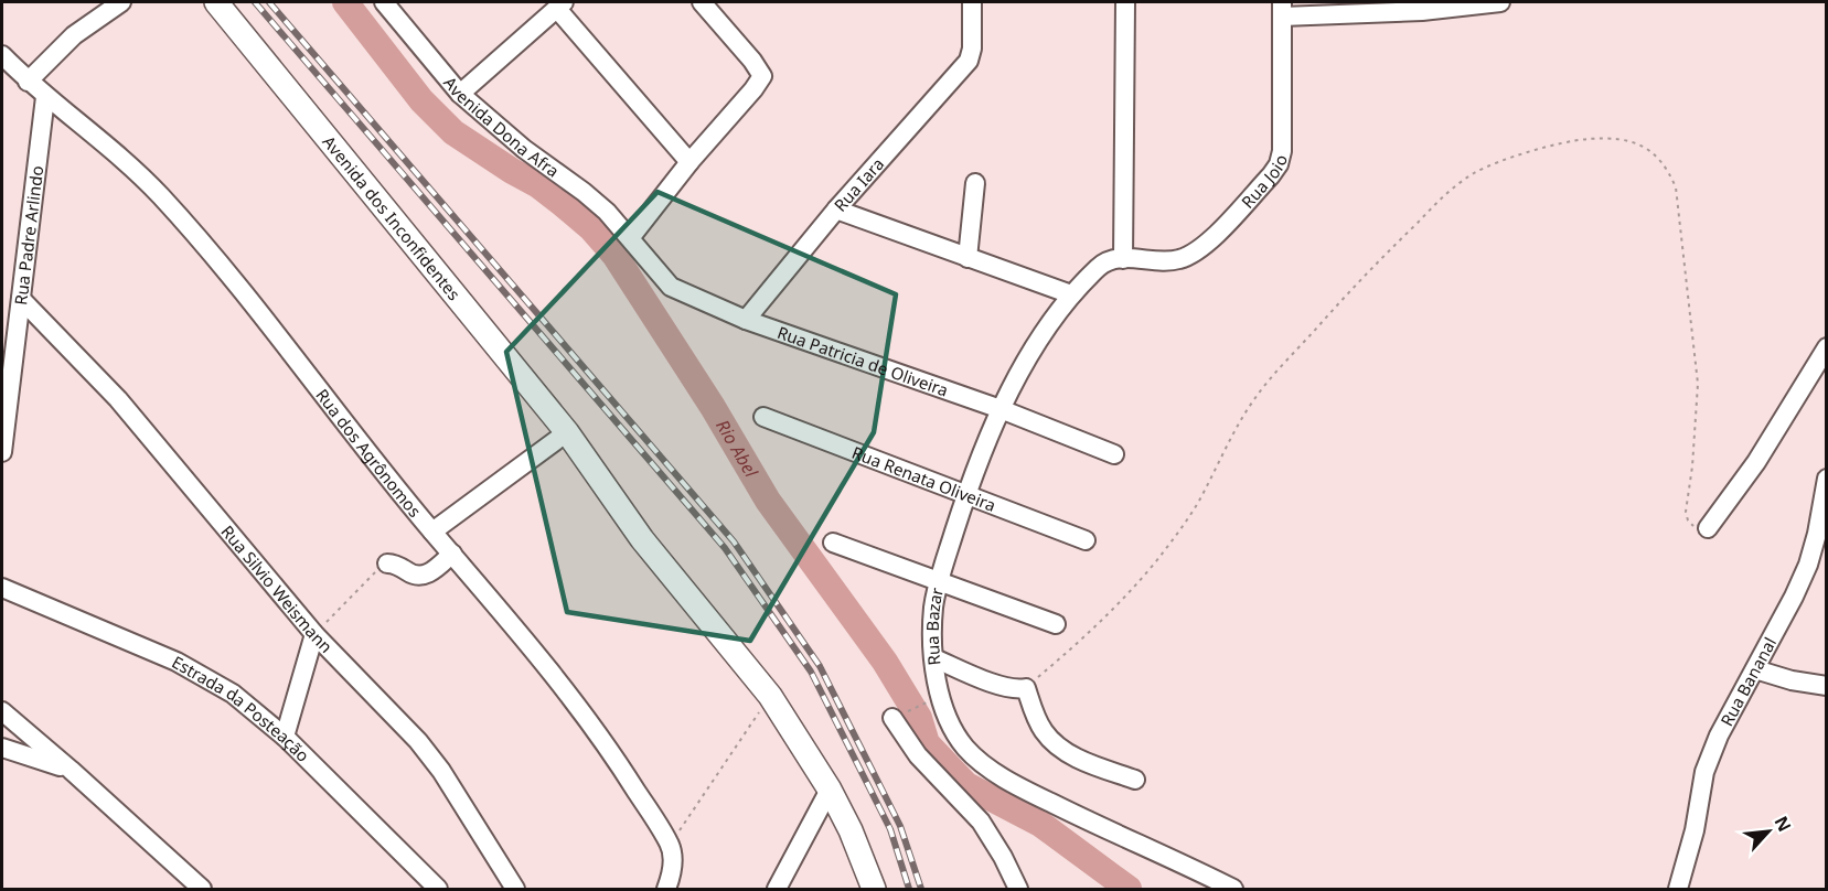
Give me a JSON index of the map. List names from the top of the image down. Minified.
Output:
{"streets":{"main road":["Avenida dos Inconfidentes"],"street":["Avenida Dona Afra","Rua Joio","Rua Iara","Rua Padre Arlindo","Rua Patricia de Oliveira","Rua dos Agrônomos","Rua Renata Oliveira","Rua Silvio Weismann","Rua Bazar","Rua Bananal","Estrada da Posteação"]},"crossings":[["Avenida Dona Afra","Rua Patricia de Oliveira"],["Rua Joio","Rua Bazar"],["Rua Iara","Rua Patricia de Oliveira"],["Rua Padre Arlindo","Rua dos Agrônomos"],["Rua Padre Arlindo","Rua Silvio Weismann"],["Rua Patricia de Oliveira","Rua Bazar"],["Rua Renata Oliveira","Rua Bazar"]],"water":["Rio Abel"],"north":"top right"}
